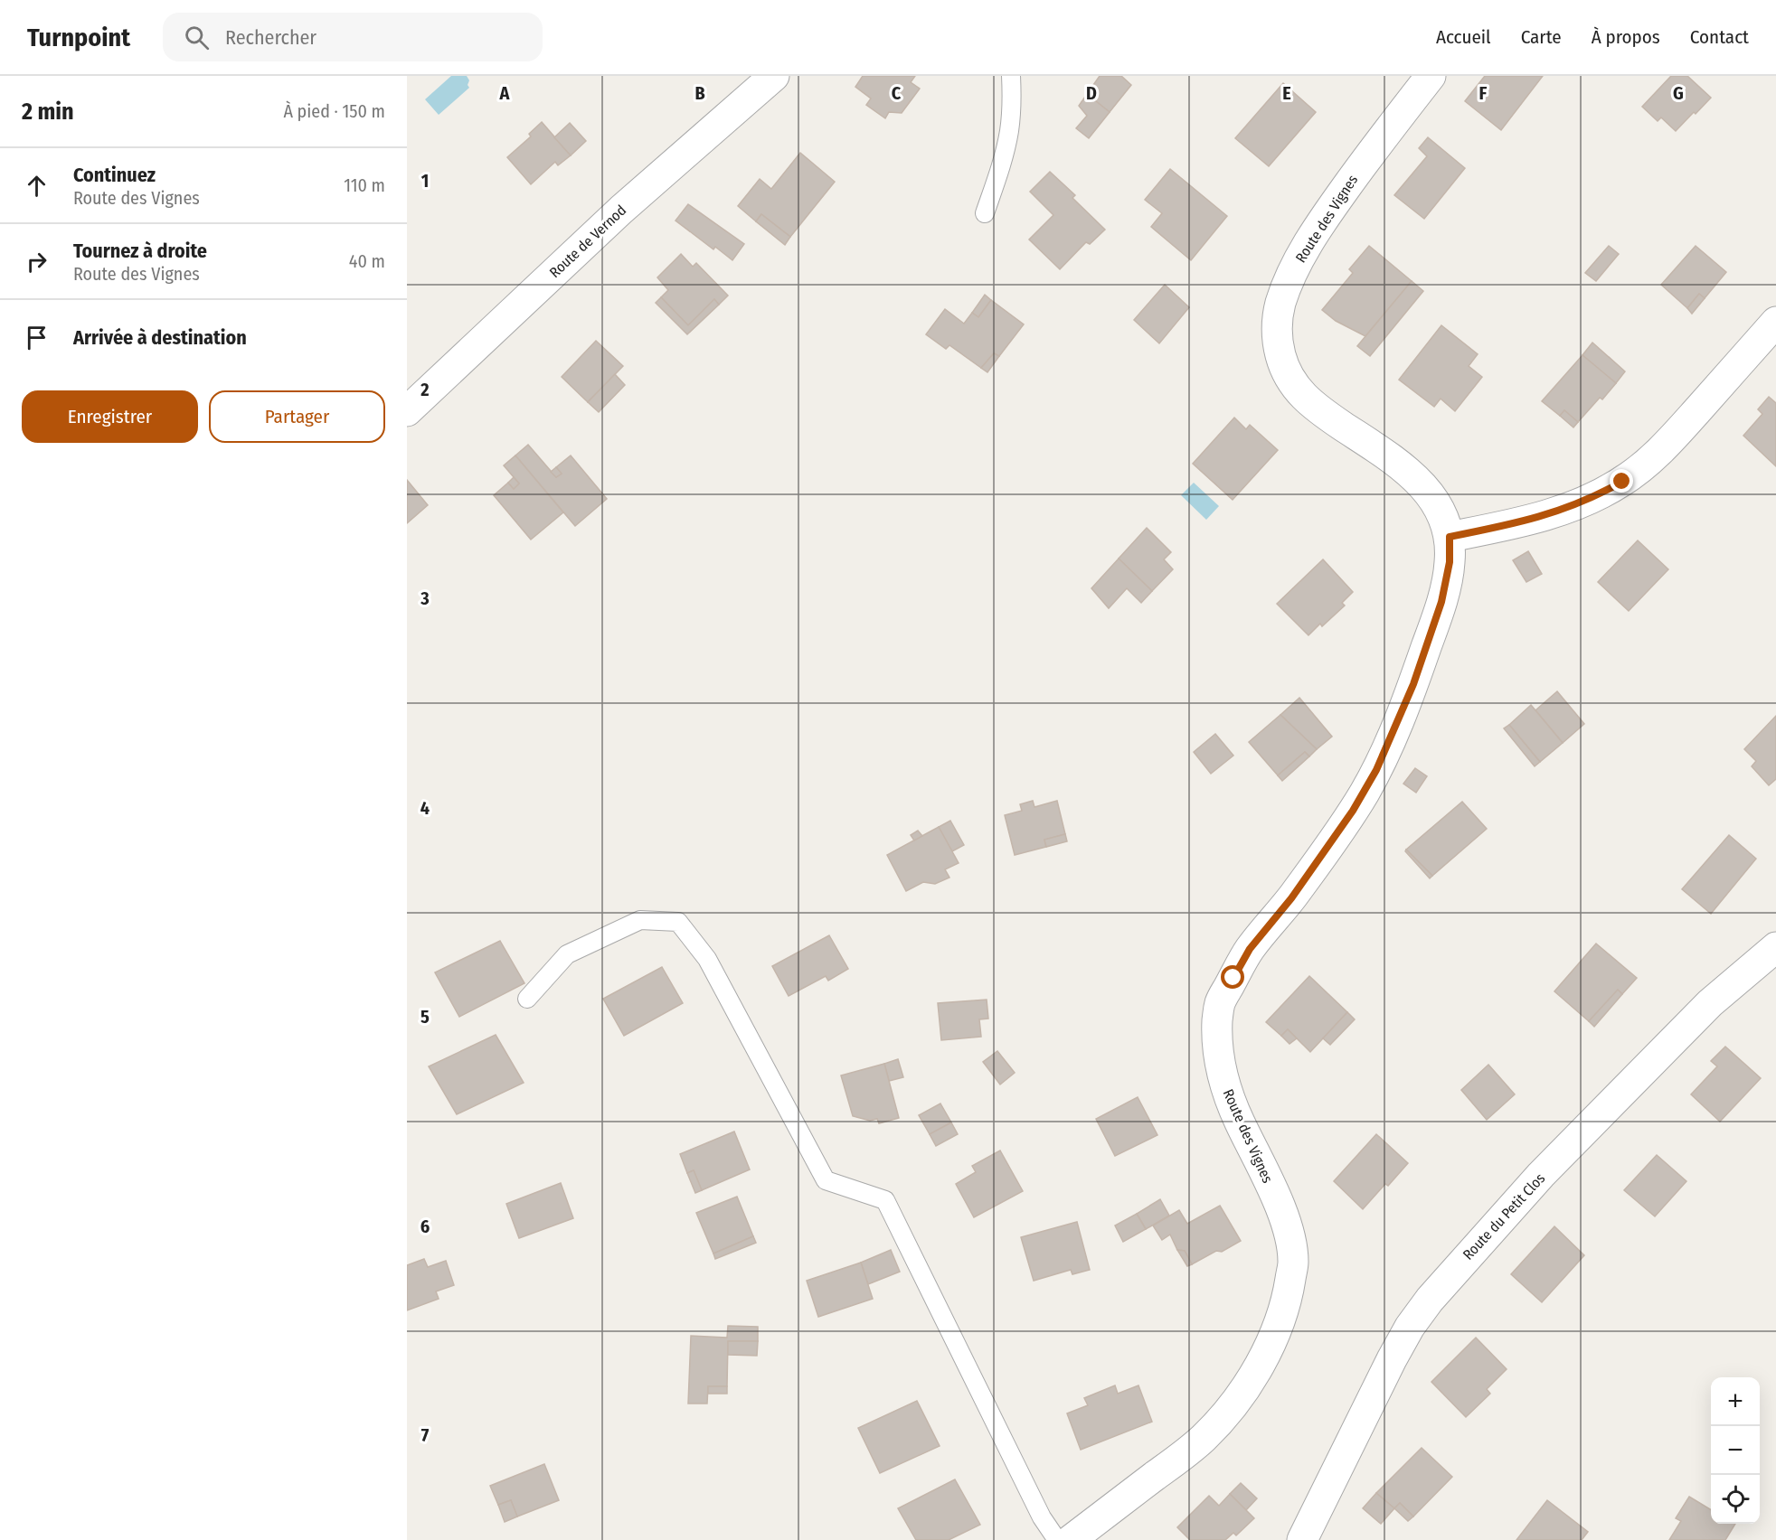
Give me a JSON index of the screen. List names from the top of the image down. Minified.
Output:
{"streets":{"street":["Route des Vignes","Route de Vernod","Route du Petit Clos"]},"page":{"header":"Turnpoint","search":"Rechercher","nav":["Accueil","Carte","À propos","Contact"],"heading":["2 min","À pied · 150 m"],"list":[["Continuez","Route des Vignes","110 m"],["Tournez à droite","Route des Vignes","40 m"],"Arrivée à destination"],"buttons":["Enregistrer","Partager"],"map_buttons":["+","−"]},"grid":{"columns":["A","B","C","D","E","F","G"],"rows":["1","2","3","4","5","6","7"]}}
